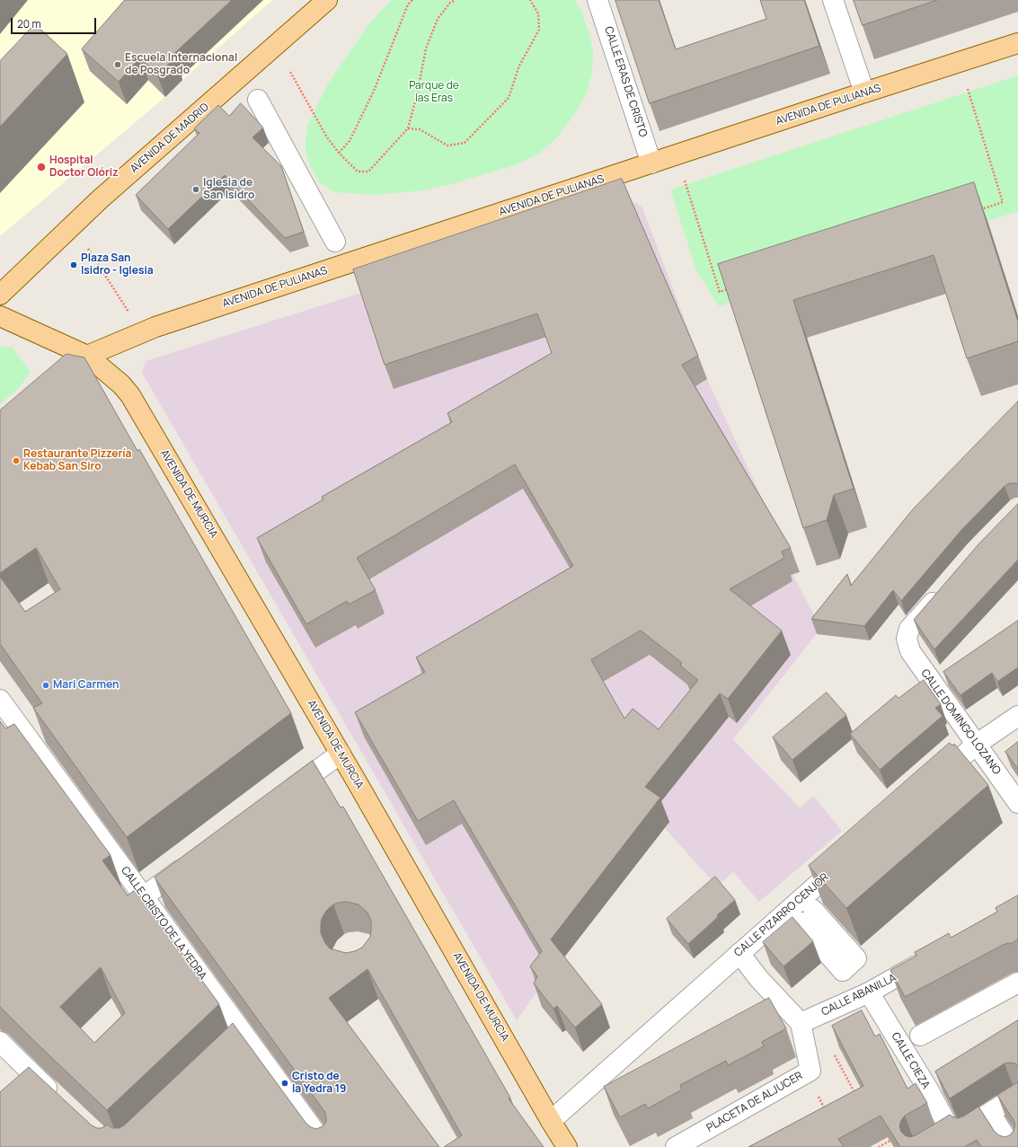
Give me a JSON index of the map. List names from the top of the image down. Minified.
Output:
{"streets":{"main road":["AVENIDA DE PULIANAS","AVENIDA DE MADRID","AVENIDA DE MURCIA"],"street":["CALLE ERAS DE CRISTO","CALLE DOMINGO LOZANO","CALLE PIZARRO CENJOR","CALLE CRISTO DE LA YEDRA","CALLE ABANILLA","CALLE CIEZA","PLACETA DE ALJUCER"]},"crossings":[["CALLE ERAS DE CRISTO","AVENIDA DE PULIANAS"],["AVENIDA DE PULIANAS","AVENIDA DE MURCIA"],["AVENIDA DE MURCIA","CALLE PIZARRO CENJOR"],["CALLE ABANILLA","CALLE CIEZA"],["CALLE ABANILLA","PLACETA DE ALJUCER"]],"parks":["Parque de las Eras"],"places":["Escuela Internacional de Posgrado","Hospital Doctor Olóriz","Iglesia de San Isidro","Plaza San Isidro - Iglesia","Restaurante Pizzería Kebab San Siro","Mari Carmen","Cristo de la Yedra 19"],"scale_bar":"20 m"}
